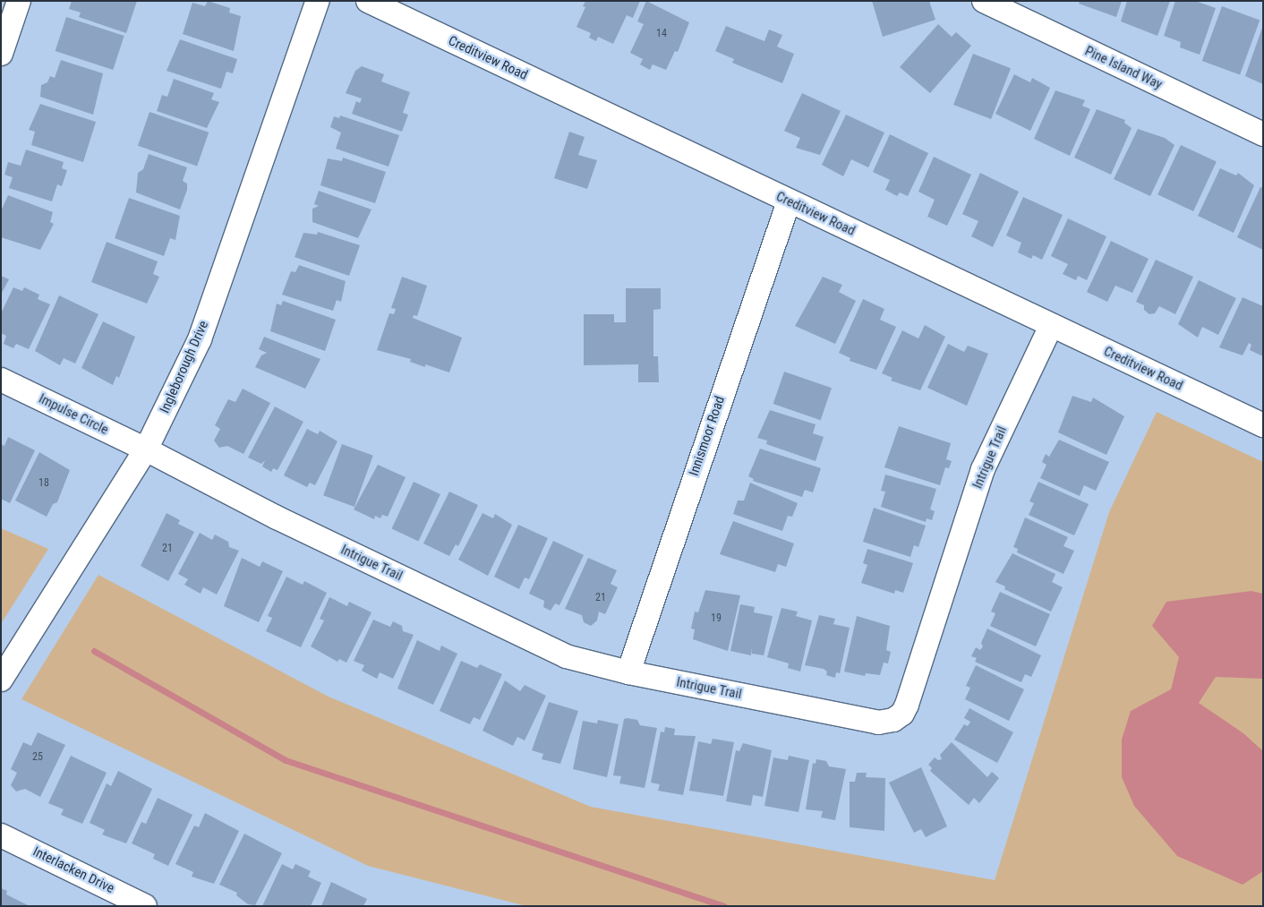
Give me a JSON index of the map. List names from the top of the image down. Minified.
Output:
{"streets":{"street":["Creditview Road","Pine Island Way","Ingleborough Drive","Impulse Circle","Innismoor Road","Intrigue Trail","Interlacken Drive"]},"crossings":[["Creditview Road","Innismoor Road"],["Creditview Road","Intrigue Trail"],["Ingleborough Drive","Impulse Circle"],["Ingleborough Drive","Intrigue Trail"],["Impulse Circle","Intrigue Trail"],["Innismoor Road","Intrigue Trail"]],"house_numbers":["14","18","21","21","19","25"]}
